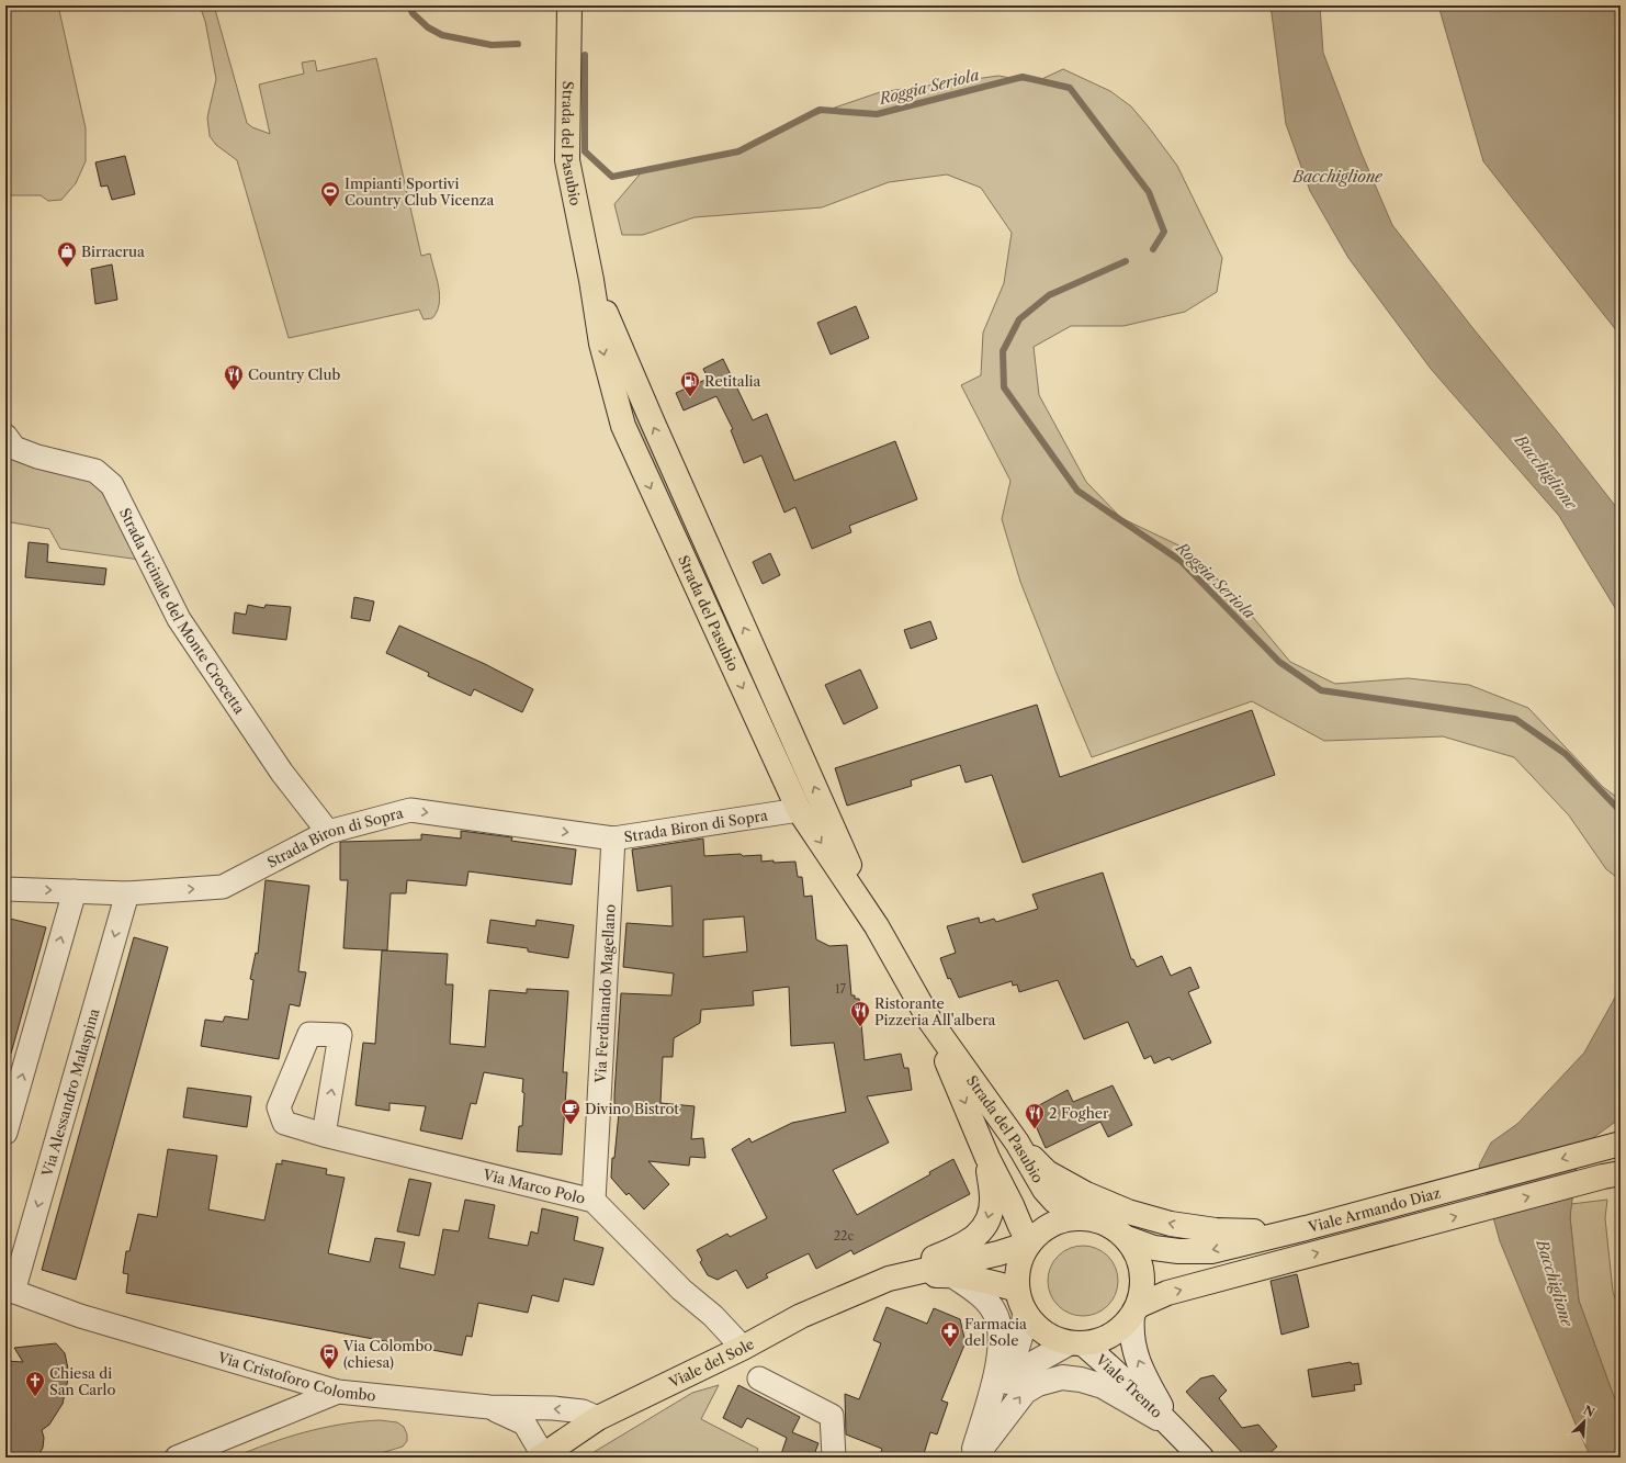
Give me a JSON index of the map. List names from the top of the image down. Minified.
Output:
{"streets":{"main road":["Strada del Pasubio","Viale Armando Diaz","Viale del Sole"],"street":["Strada vicinale del Monte Crocetta","Strada Biron di Sopra","Via Ferdinando Magellano","Via Alessandro Malaspina","Via Marco Polo","Via Cristoforo Colombo","Viale Trento"]},"crossings":[["Strada del Pasubio","Strada Biron di Sopra"],["Strada del Pasubio","Viale Armando Diaz"],["Strada del Pasubio","Viale del Sole"],["Strada del Pasubio","Viale Trento"],["Strada vicinale del Monte Crocetta","Strada Biron di Sopra"],["Strada Biron di Sopra","Via Ferdinando Magellano"],["Strada Biron di Sopra","Via Alessandro Malaspina"],["Via Ferdinando Magellano","Via Marco Polo"],["Via Alessandro Malaspina","Via Cristoforo Colombo"],["Via Marco Polo","Viale del Sole"],["Viale Armando Diaz","Viale del Sole"],["Viale Armando Diaz","Viale Trento"],["Viale del Sole","Via Cristoforo Colombo"],["Viale del Sole","Viale Trento"]],"one_way":["Strada Biron di Sopra","Viale Trento"],"water":["Roggia Seriola","Bacchiglione"],"places":{"sports":["Impianti Sportivi Country Club Vicenza"],"shop":["Birracrua"],"restaurant":["Country Club","Ristorante Pizzeria All'albera","2 Fogher"],"fuel station":["Retitalia"],"cafe":["Divino Bistrot"],"pharmacy":["Farmacia del Sole"],"bus stop":["Via Colombo (chiesa)"],"church":["Chiesa di San Carlo"]},"house_numbers":["17","22c"],"north":"top right"}
